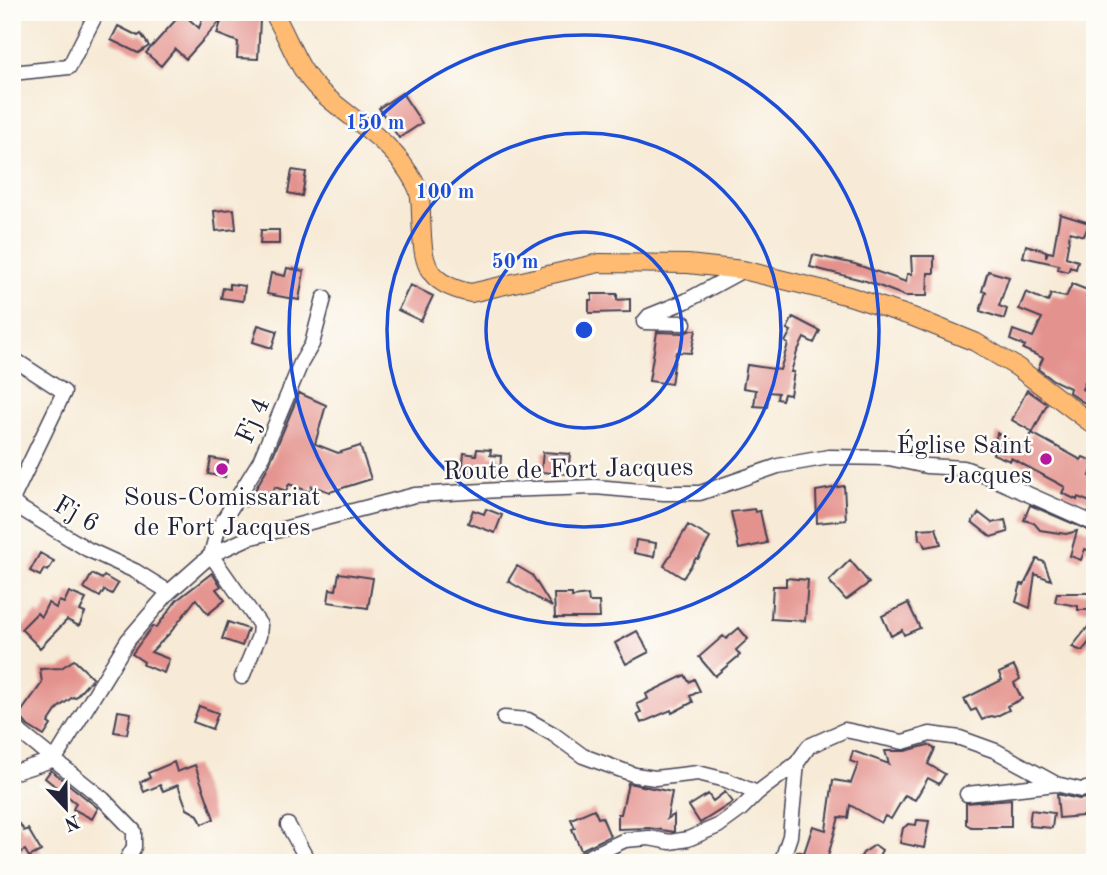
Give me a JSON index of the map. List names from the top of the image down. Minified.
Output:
{"streets":{"street":["Fj 4","Route de Fort Jacques","Fj 6"]},"crossings":[["Fj 4","Route de Fort Jacques"],["Route de Fort Jacques","Fj 6"]],"places":["Église Saint Jacques","Sous-Comissariat de Fort Jacques"],"north":"bottom","rings":["150 m","100 m","50 m"]}
